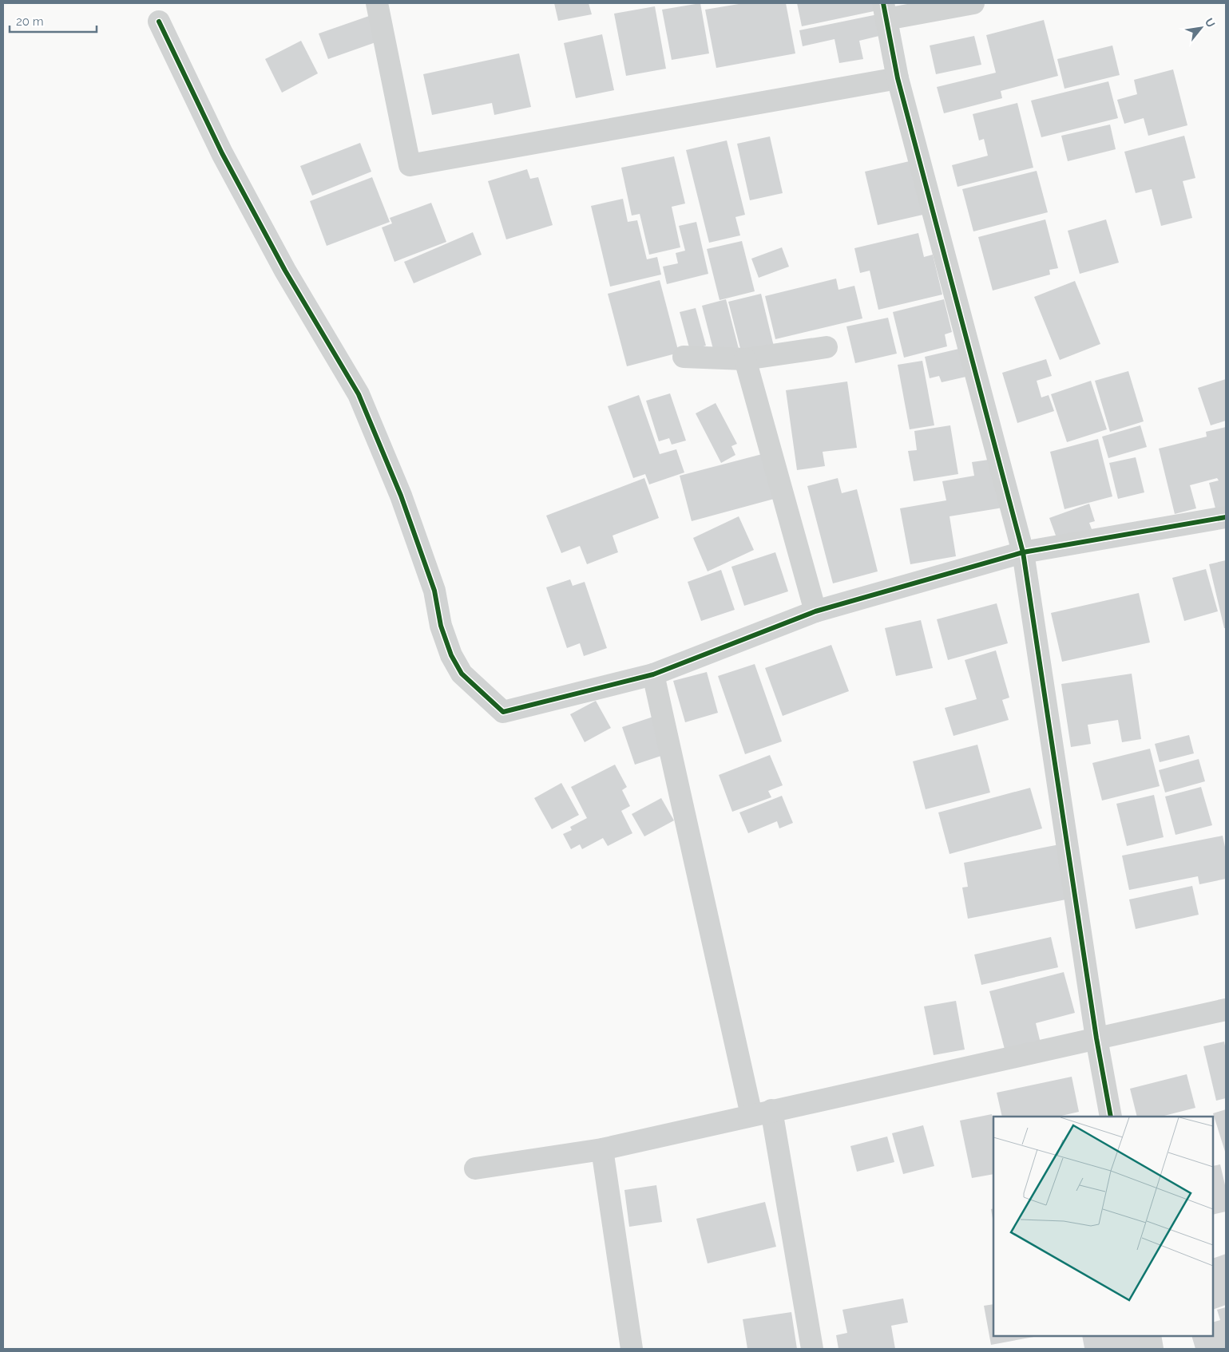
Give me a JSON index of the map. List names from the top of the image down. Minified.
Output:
{"scale_bar":"20 m","north":"top right"}
